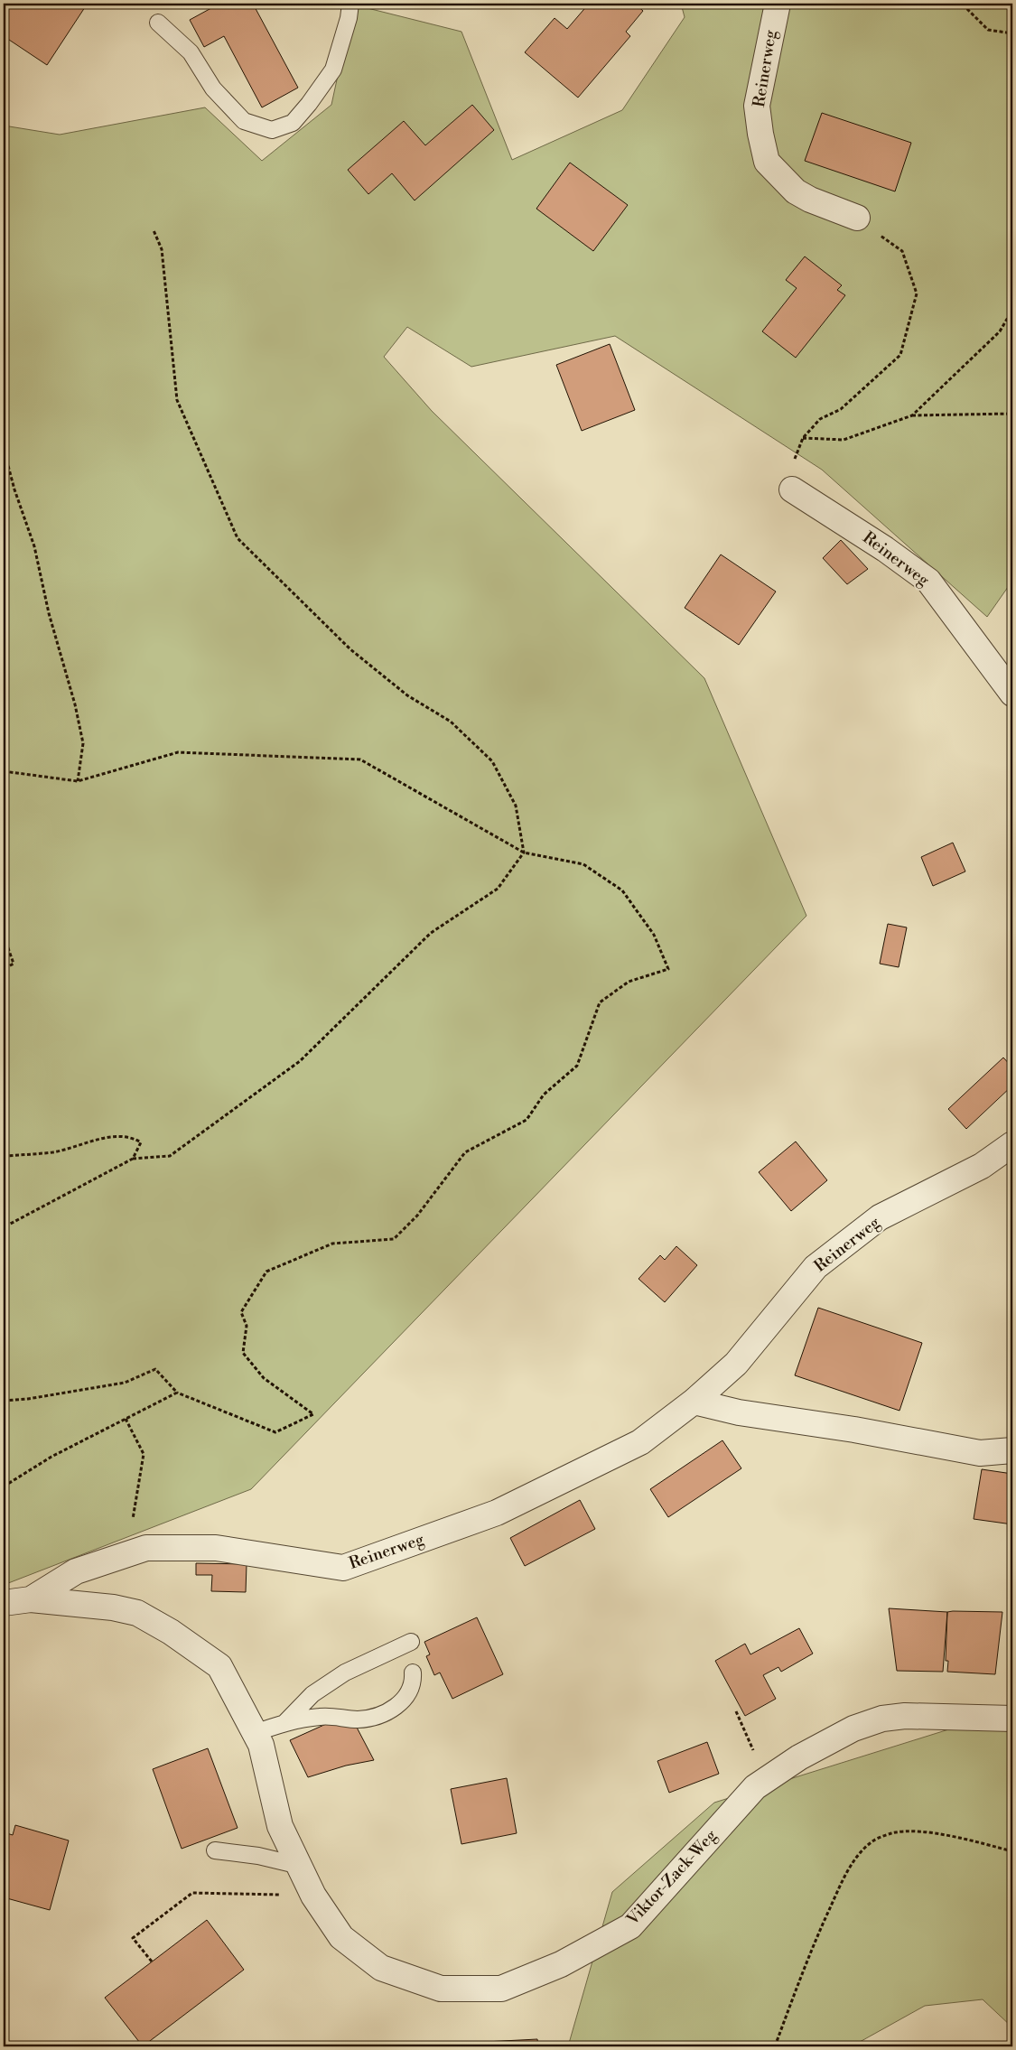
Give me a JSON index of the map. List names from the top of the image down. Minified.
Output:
{"streets":{"street":["Reinerweg","Viktor-Zack-Weg"]},"crossings":[["Reinerweg","Viktor-Zack-Weg"]]}
